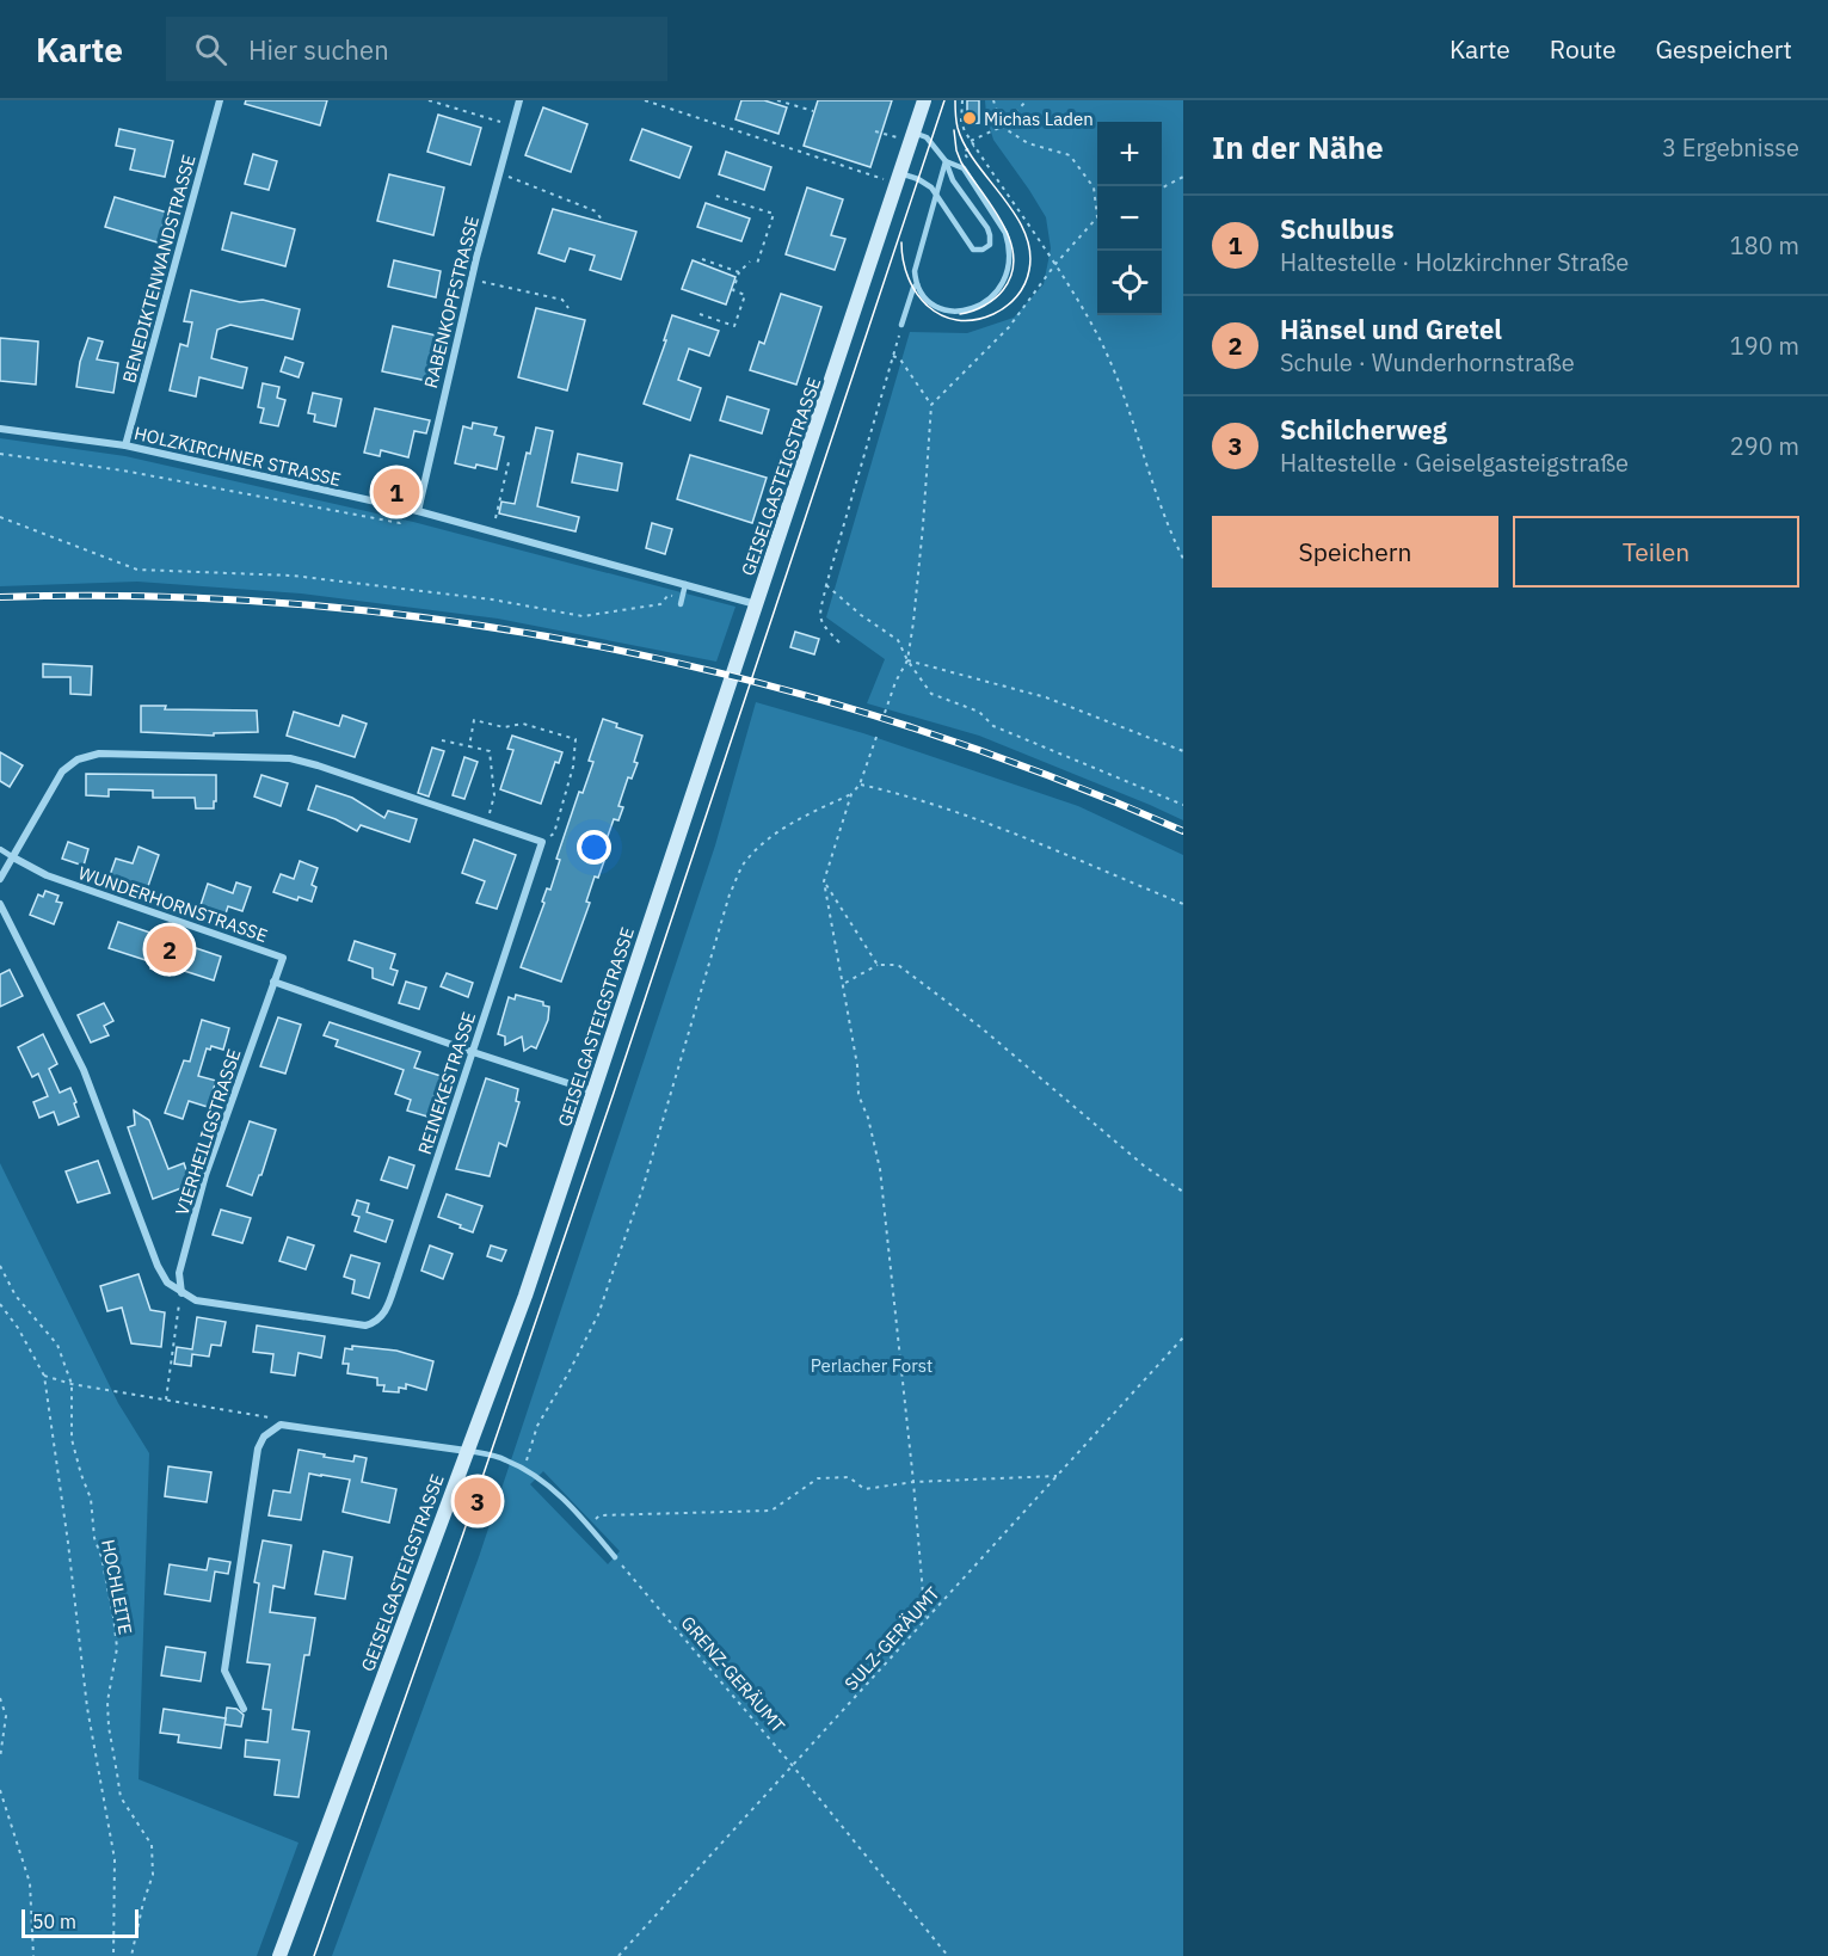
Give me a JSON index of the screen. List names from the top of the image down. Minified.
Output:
{"streets":{"main road":["GEISELGASTEIGSTRASSE"],"street":["BENEDIKTENWANDSTRASSE","RABENKOPFSTRASSE","HOLZKIRCHNER STRASSE","WUNDERHORNSTRASSE","REINEKESTRASSE","VIERHEILIGSTRASSE"],"path":["HOCHLEITE","SULZ-GERÄUMT","GRENZ-GERÄUMT"]},"crossings":[["BENEDIKTENWANDSTRASSE","HOLZKIRCHNER STRASSE"],["RABENKOPFSTRASSE","HOLZKIRCHNER STRASSE"],["HOLZKIRCHNER STRASSE","GEISELGASTEIGSTRASSE"],["WUNDERHORNSTRASSE","VIERHEILIGSTRASSE"],["REINEKESTRASSE","VIERHEILIGSTRASSE"],["SULZ-GERÄUMT","GRENZ-GERÄUMT"]],"parks":["Perlacher Forst"],"places":["Michas Laden"],"scale_bar":"50 m","page":{"header":"Karte","search":"Hier suchen","nav":["Karte","Route","Gespeichert"],"heading":["In der Nähe","3 Ergebnisse"],"map_buttons":["+","−"],"list":[{"mark":"1","name":"Schulbus","note":"Haltestelle · Holzkirchner Straße","value":"180 m"},{"mark":"2","name":"Hänsel und Gretel","note":"Schule · Wunderhornstraße","value":"190 m"},{"mark":"3","name":"Schilcherweg","note":"Haltestelle · Geiselgasteigstraße","value":"290 m"}],"pins":["1","2","3"],"buttons":["Speichern","Teilen"],"scale":"50 m"}}
